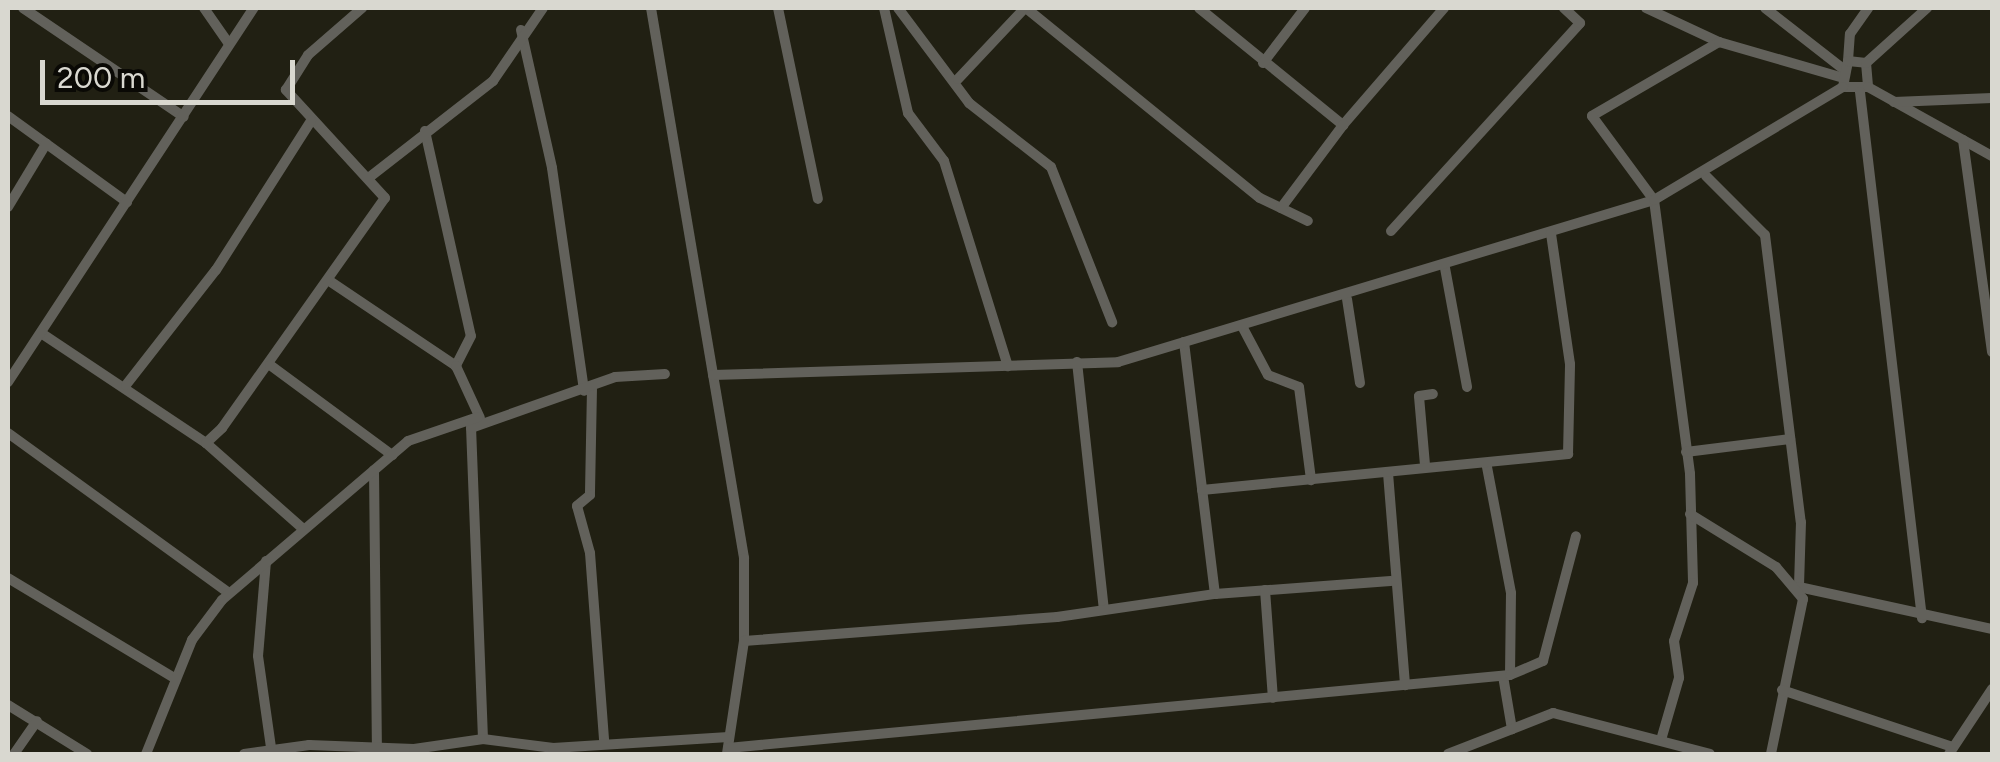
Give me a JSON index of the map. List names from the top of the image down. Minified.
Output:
{"scale_bar":"200 m"}
